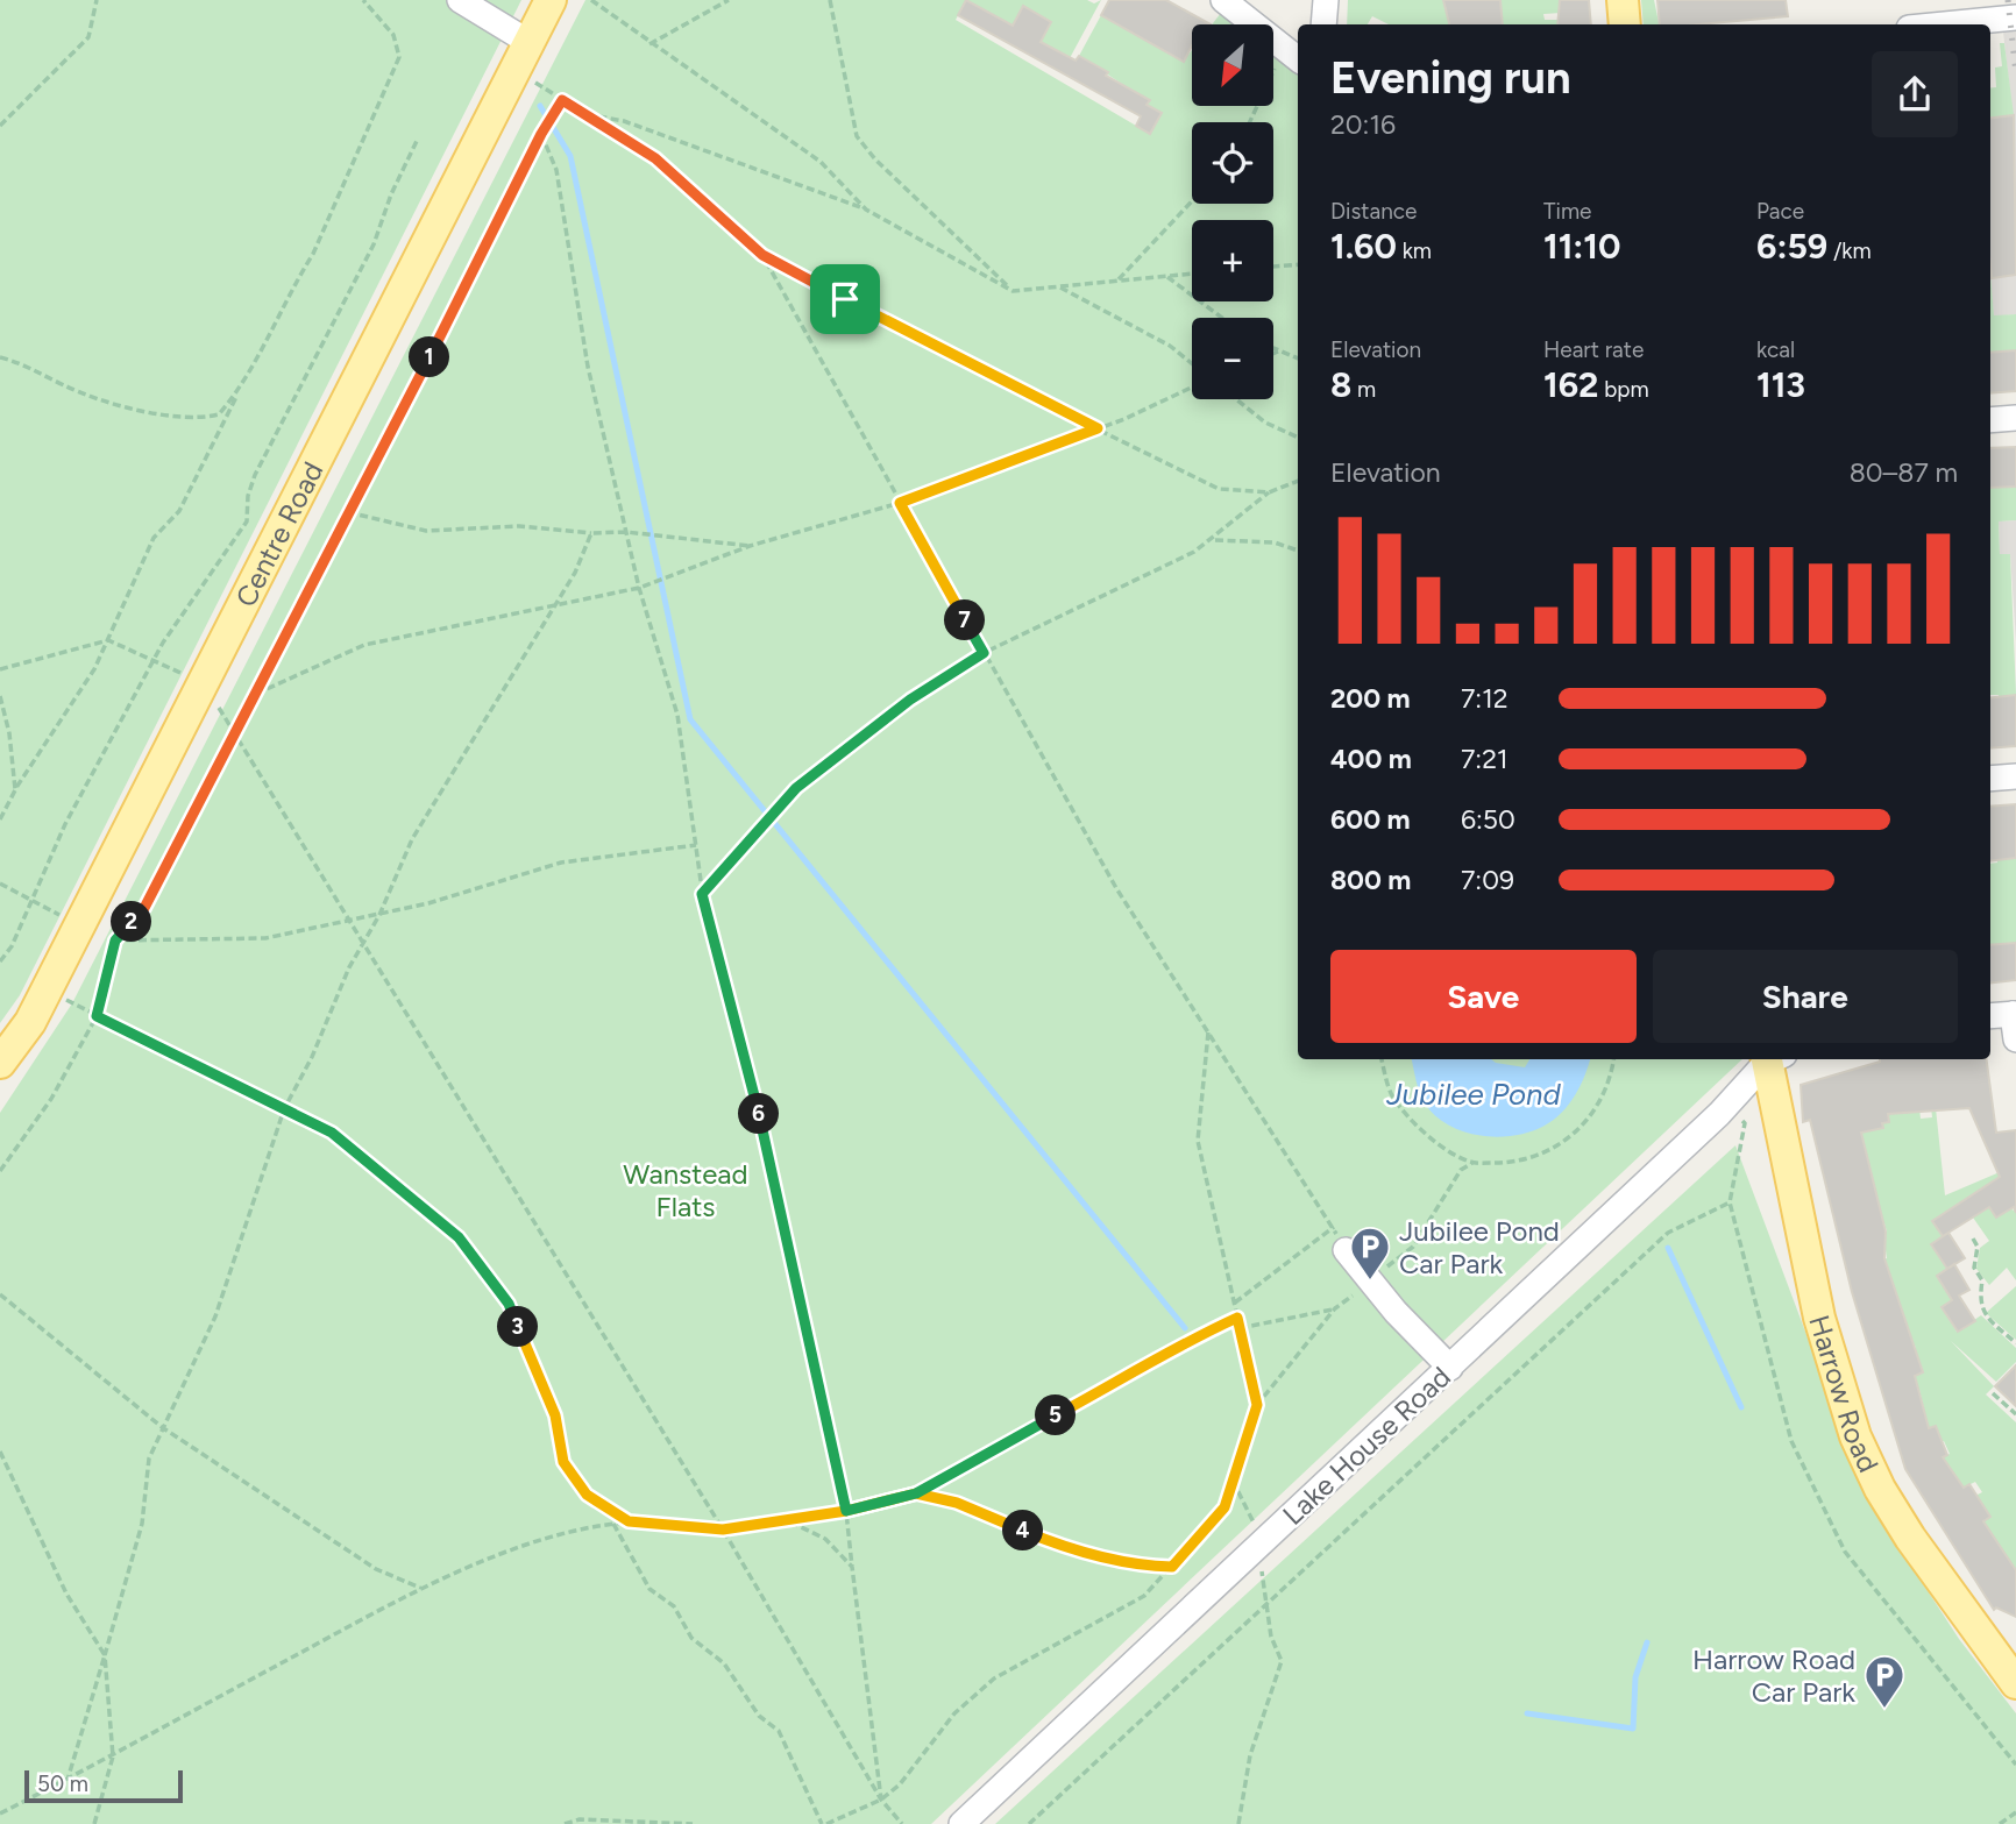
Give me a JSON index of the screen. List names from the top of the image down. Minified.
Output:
{"streets":{"main road":["Centre Road","Harrow Road"],"street":["Lake House Road"]},"water":["Jubilee Pond"],"parks":["Wanstead Flats"],"places":{"parking":["Jubilee Pond Car Park","Harrow Road Car Park"]},"scale_bar":"50 m","north":"bottom left","page":{"map_buttons":["+","−"],"heading":["Evening run","20:16"],"stats":[["Distance","1.60 km"],["Time","11:10"],["Pace","6:59 /km"],["Elevation","8 m"],["Heart rate","162 bpm"],["kcal","113"]],"pins":["1","7","2","6","3","5","4"],"chart":["Elevation","80–87 m"],"list":[{"name":"200 m","note":"7:12"},{"name":"400 m","note":"7:21"},{"name":"600 m","note":"6:50"},{"name":"800 m","note":"7:09"}],"buttons":["Save","Share"],"scale":"50 m"}}
